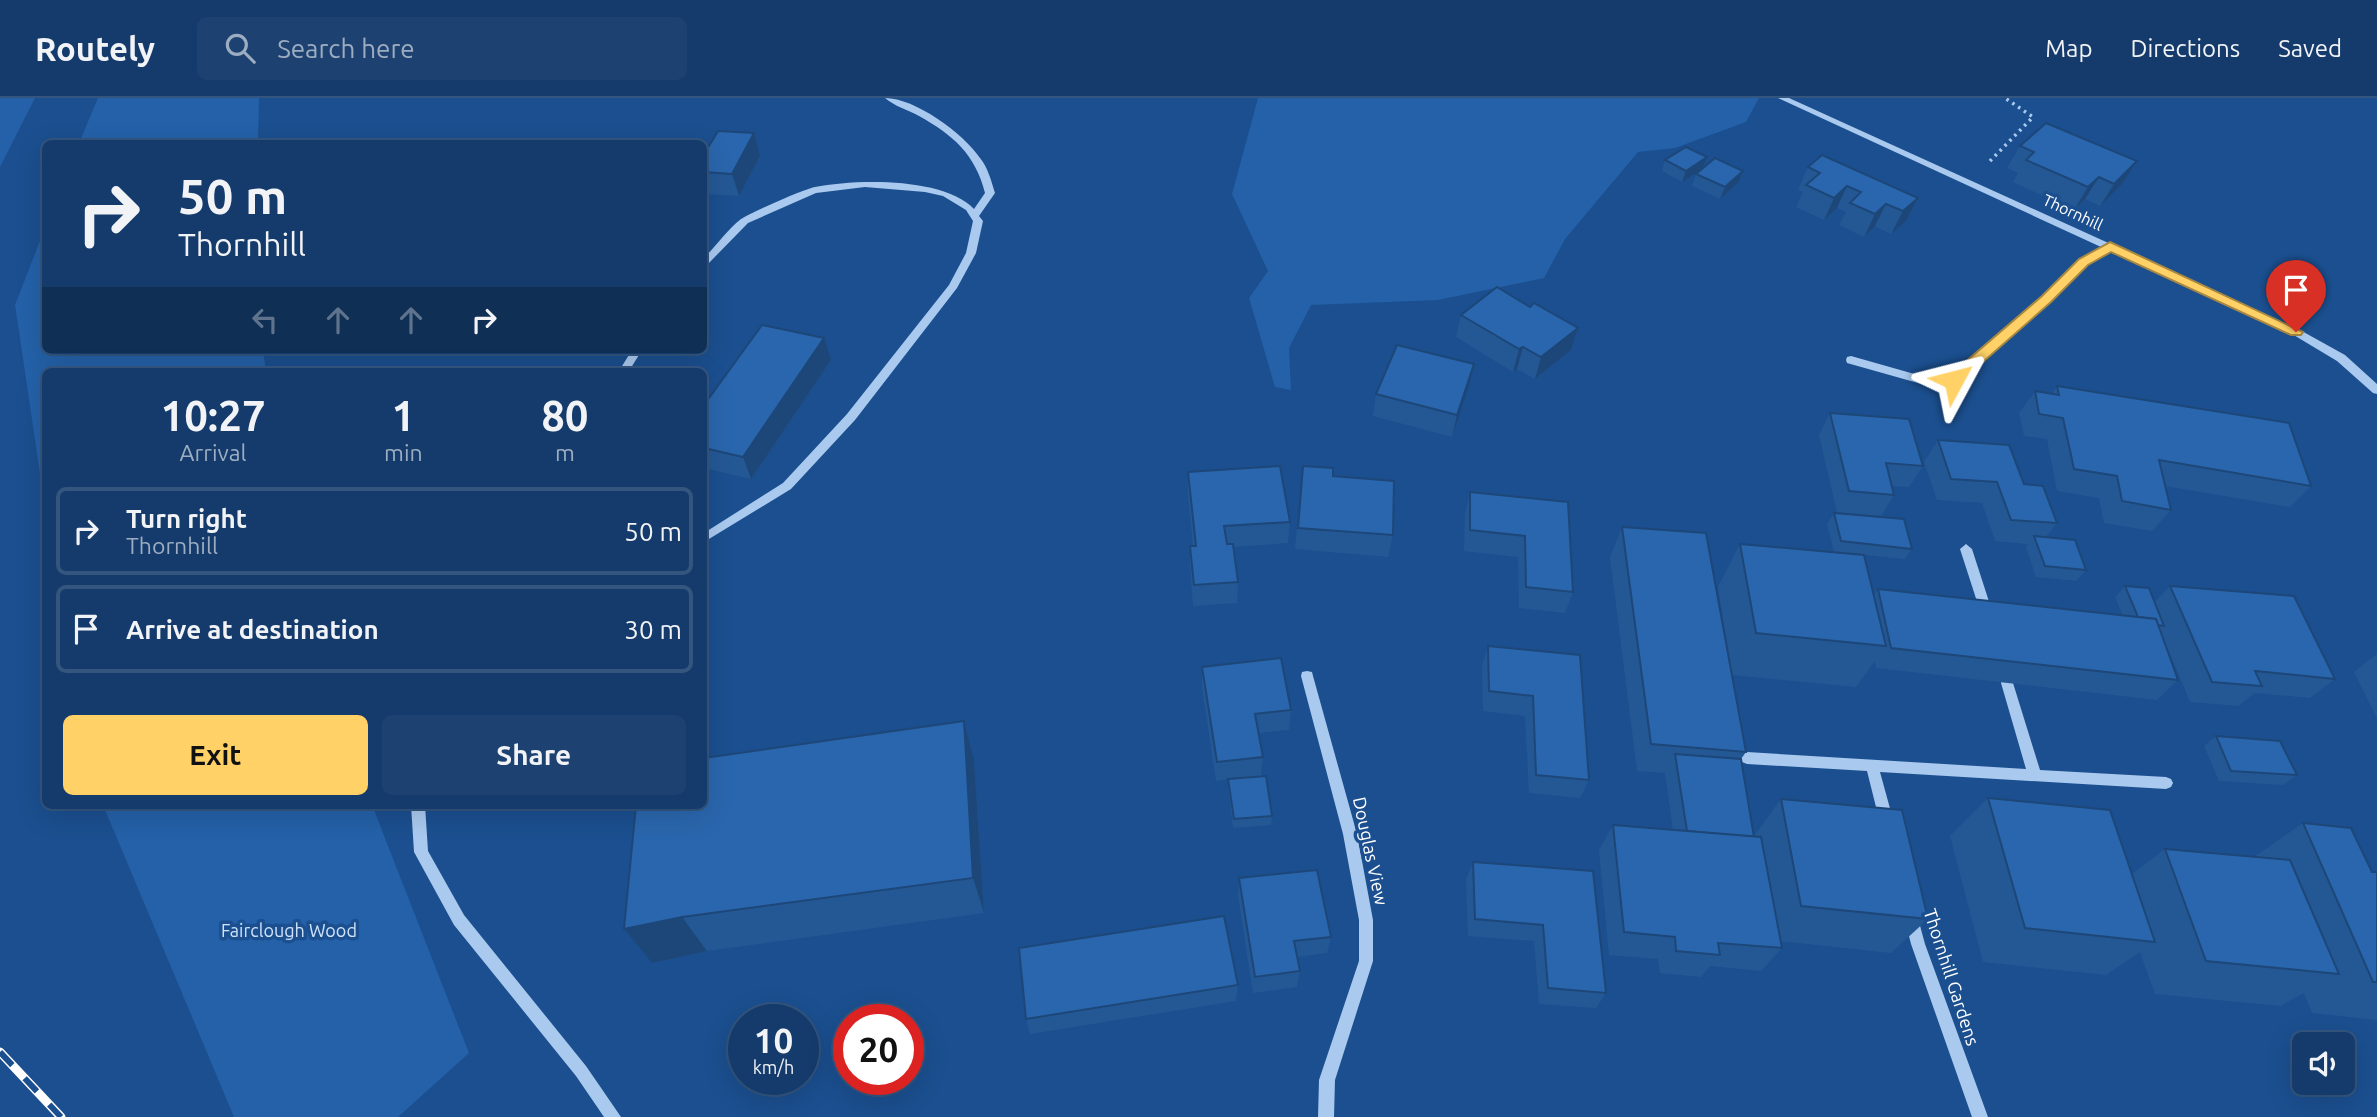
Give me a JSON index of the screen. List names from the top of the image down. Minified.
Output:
{"streets":{"street":["Thornhill","Douglas View","Thornhill Gardens"]},"parks":["Fairclough Wood"],"page":{"header":"Routely","search":"Search here","nav":["Map","Directions","Saved"],"turn":["50 m","Thornhill"],"eta":["10:27","Arrival","1","min","80","m"],"list":[{"name":"Turn right","note":"Thornhill","value":"50 m"},{"name":"Arrive at destination","value":"30 m"}],"buttons":["Exit","Share"],"speed":"10 km/h","limit":"20"}}
